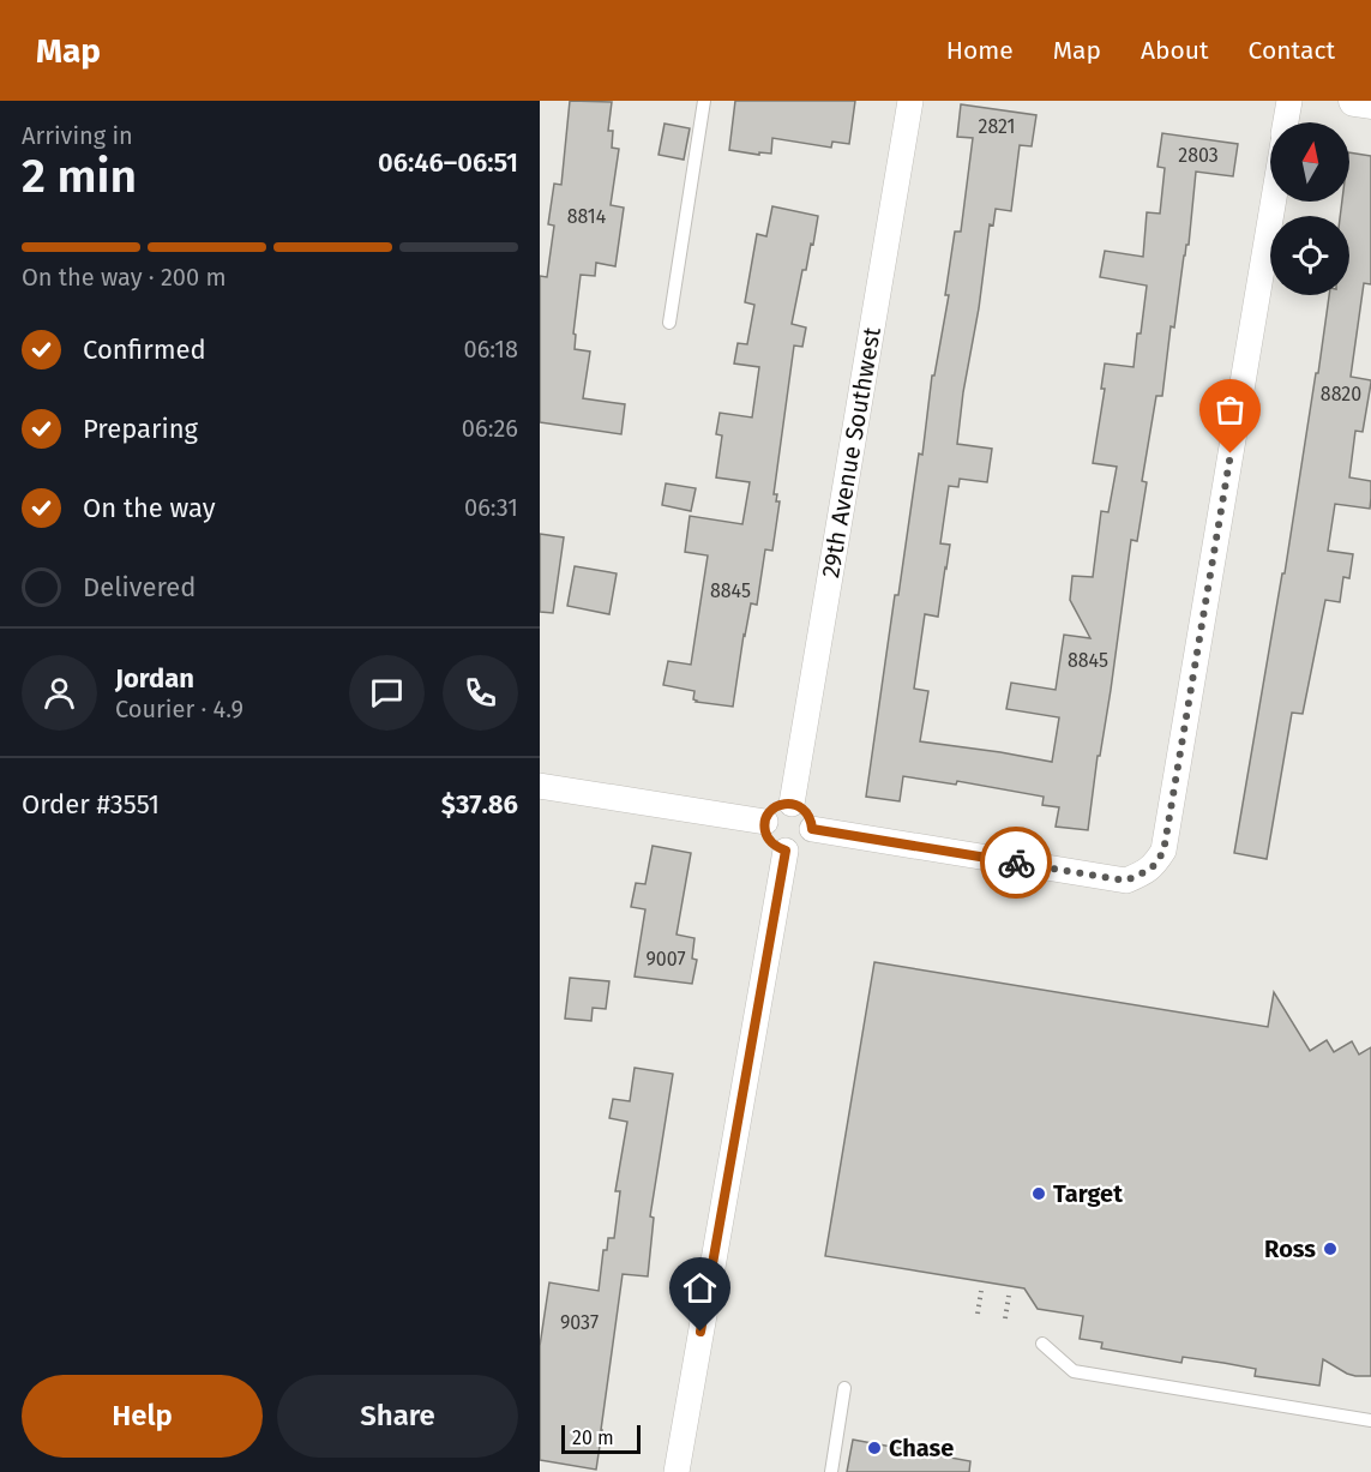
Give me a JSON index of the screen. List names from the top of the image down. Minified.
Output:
{"streets":{"street":["29th Avenue Southwest"]},"places":["Target","Ross","Chase"],"house_numbers":["2821","2803","8814","8820","8845","8845","9007","9037"],"scale_bar":"20 m","north":"top","page":{"header":"Map","nav":["Home","Map","About","Contact"],"heading":["2 min","Arriving in","06:46–06:51"],"panel":["Jordan","Courier · 4.9","Order #3551","$37.86"],"bar":"On the way · 200 m","list":[["Confirmed","06:18"],["Preparing","06:26"],["On the way","06:31"],"Delivered"],"buttons":["Help","Share"],"scale":"20 m"}}
